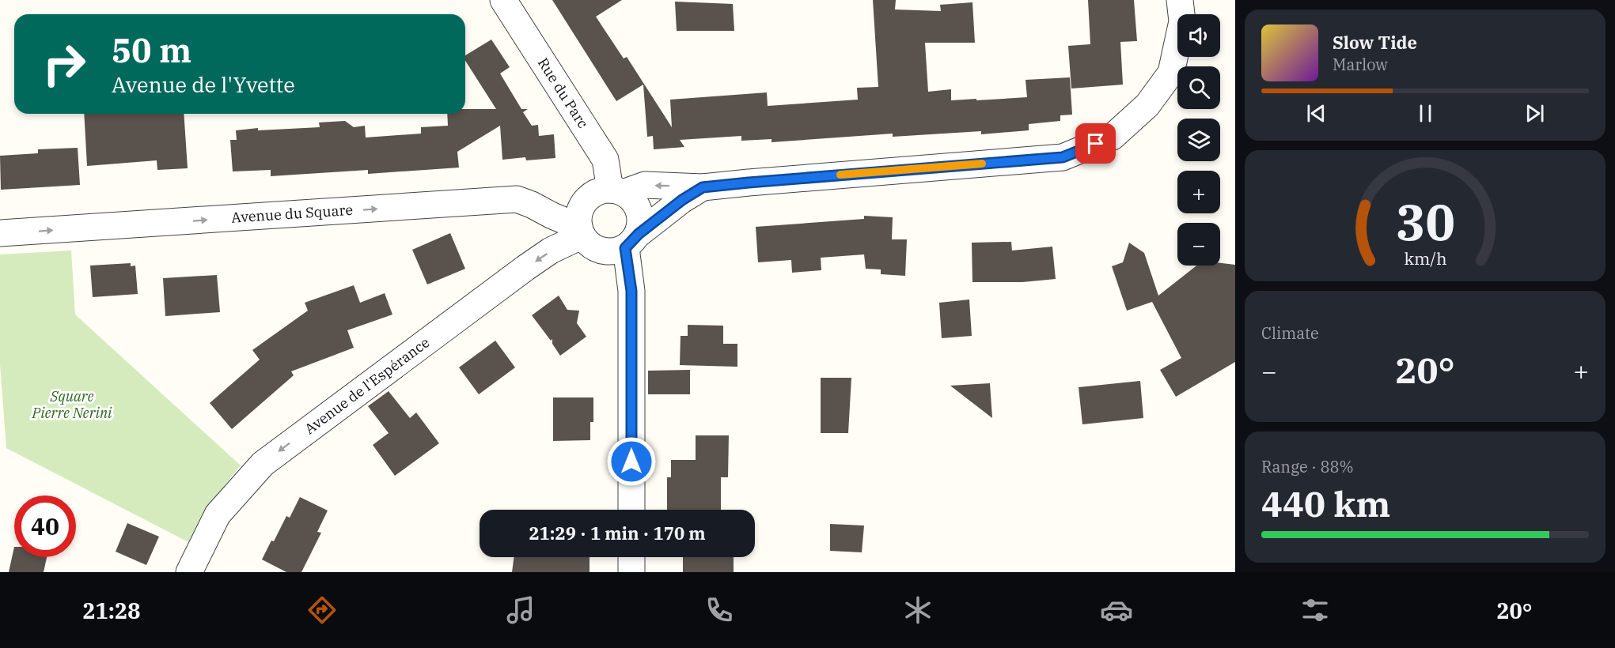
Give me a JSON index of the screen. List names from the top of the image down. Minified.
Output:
{"streets":{"street":["Rue du Parc","Avenue du Square","Avenue de l'Espérance"]},"crossings":[["Rue du Parc","Avenue du Square"],["Rue du Parc","Avenue de l'Espérance"],["Avenue du Square","Avenue de l'Espérance"]],"one_way":["Avenue du Square","Avenue de l'Espérance"],"parks":["Square Pierre Nerini"],"page":{"map_buttons":["+","−"],"turn":["50 m","Avenue de l'Yvette"],"song":["Slow Tide","Marlow"],"tile":["Climate",["Range · 88%","440 km"]],"heat":["−","20°","+"],"limit":"40","trip":"21:29 · 1 min · 170 m","tabs":["21:28","20°"],"gauge":["30","km/h"]}}
